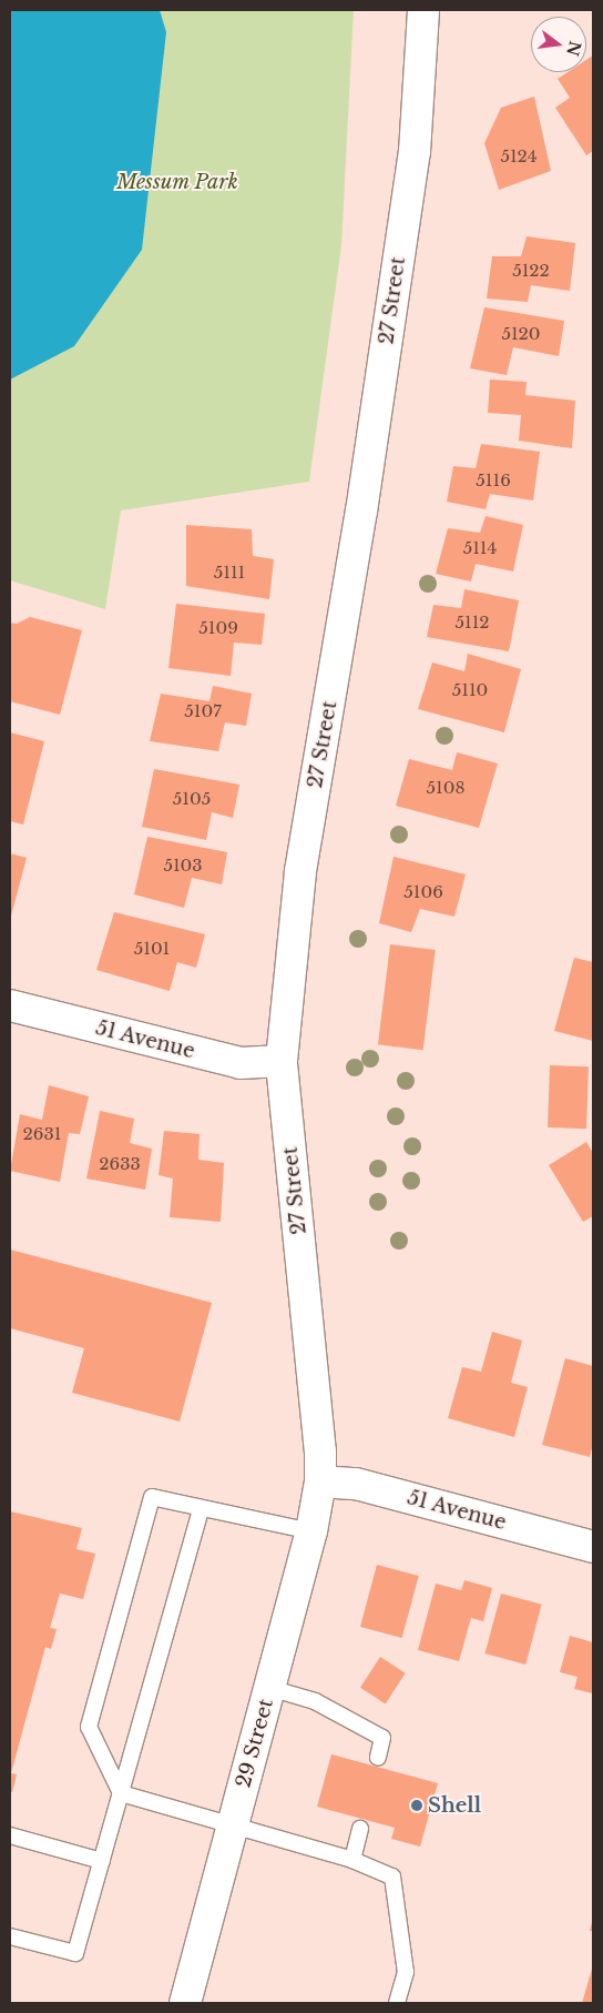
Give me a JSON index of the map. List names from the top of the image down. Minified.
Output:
{"streets":{"street":["27 Street","51 Avenue","29 Street"]},"crossings":[["27 Street","51 Avenue"],["27 Street","29 Street"],["51 Avenue","29 Street"]],"parks":["Messum Park"],"places":["Shell"],"house_numbers":["5124","5122","5120","5116","5114","5111","5112","5109","5110","5107","5108","5105","5103","5106","5101","2631","2633"],"north":"right"}
